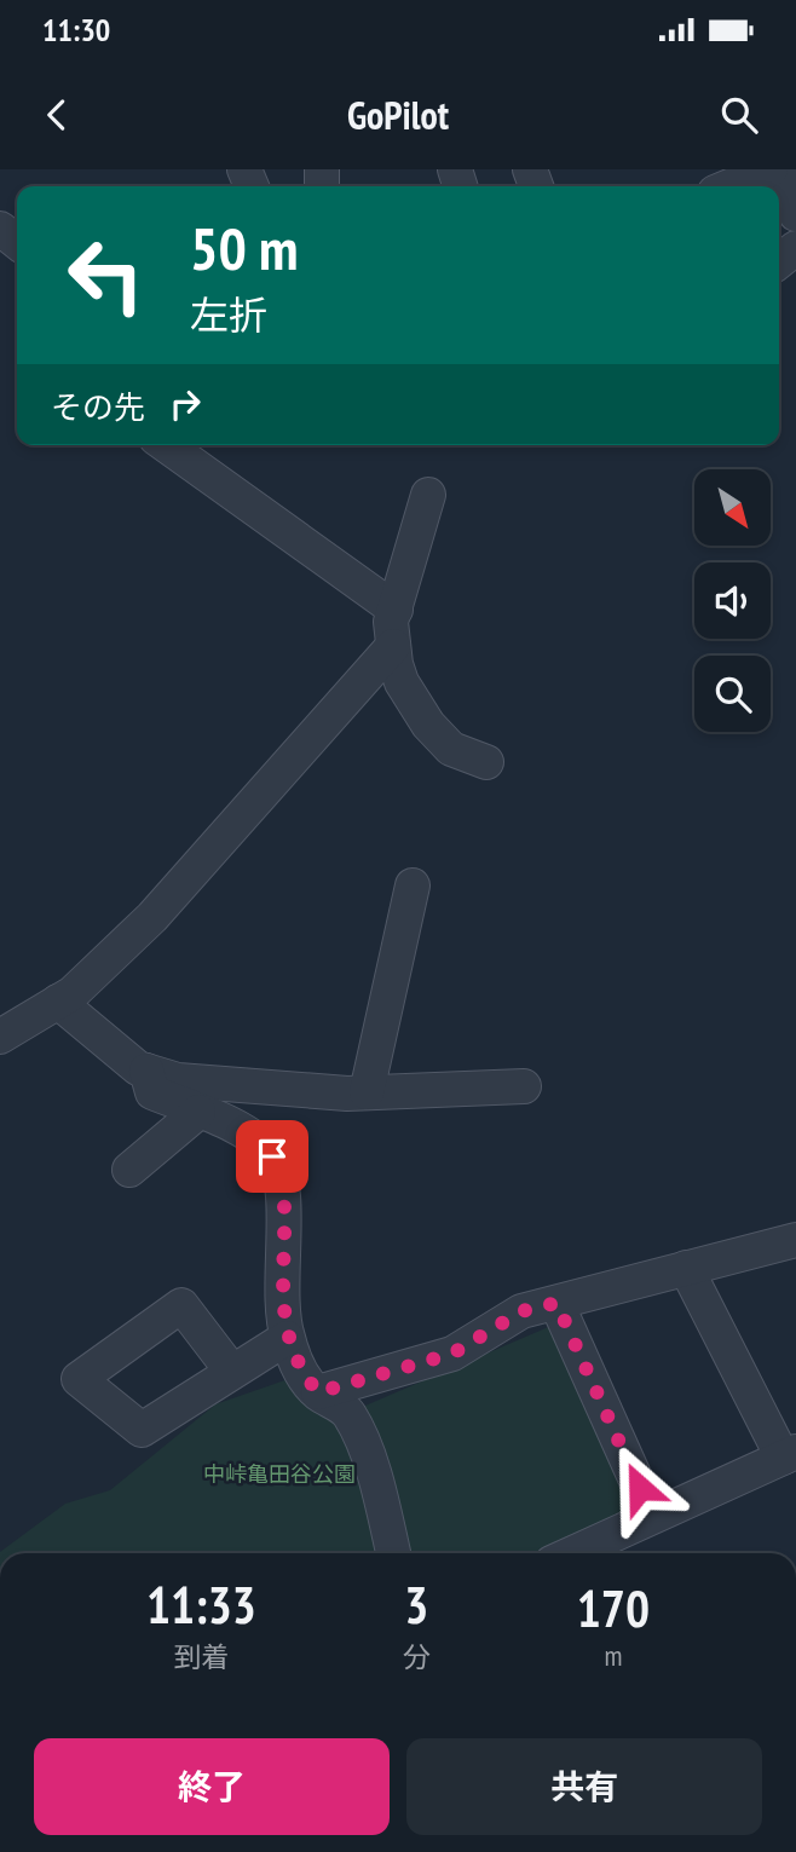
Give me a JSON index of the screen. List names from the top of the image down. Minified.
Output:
{"parks":["中峠亀田谷公園"],"north":"bottom right","page":{"status":"11:30","header":"GoPilot","turn":["50 m","左折"],"then":"その先","eta":["11:33","到着","3","分","170","m"],"buttons":["終了","共有"]}}
